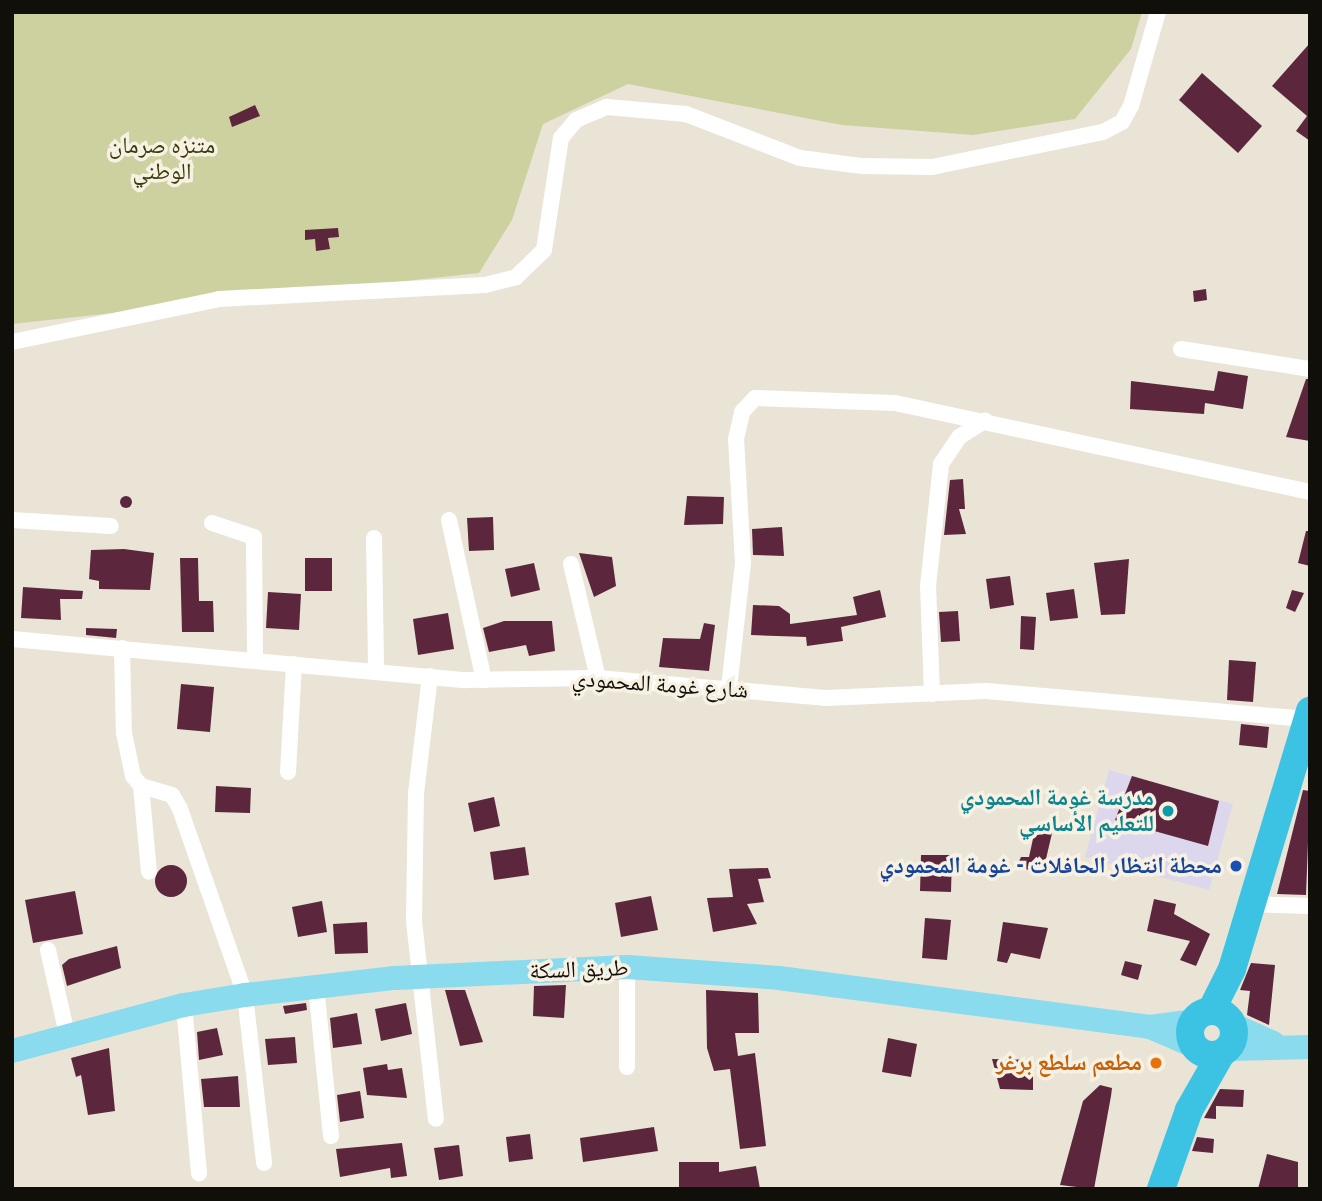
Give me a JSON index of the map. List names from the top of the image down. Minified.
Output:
{"streets":{"main road":["طريق السكة"],"street":["شارع غومة المحمودي"]},"parks":["متنزه صرمان الوطني"],"places":["مدرسة غومة المحمودي للتعليم الأساسي","محطة انتظار الحافلات - غومة المحمودي","مطعم سلطع برغر"]}
